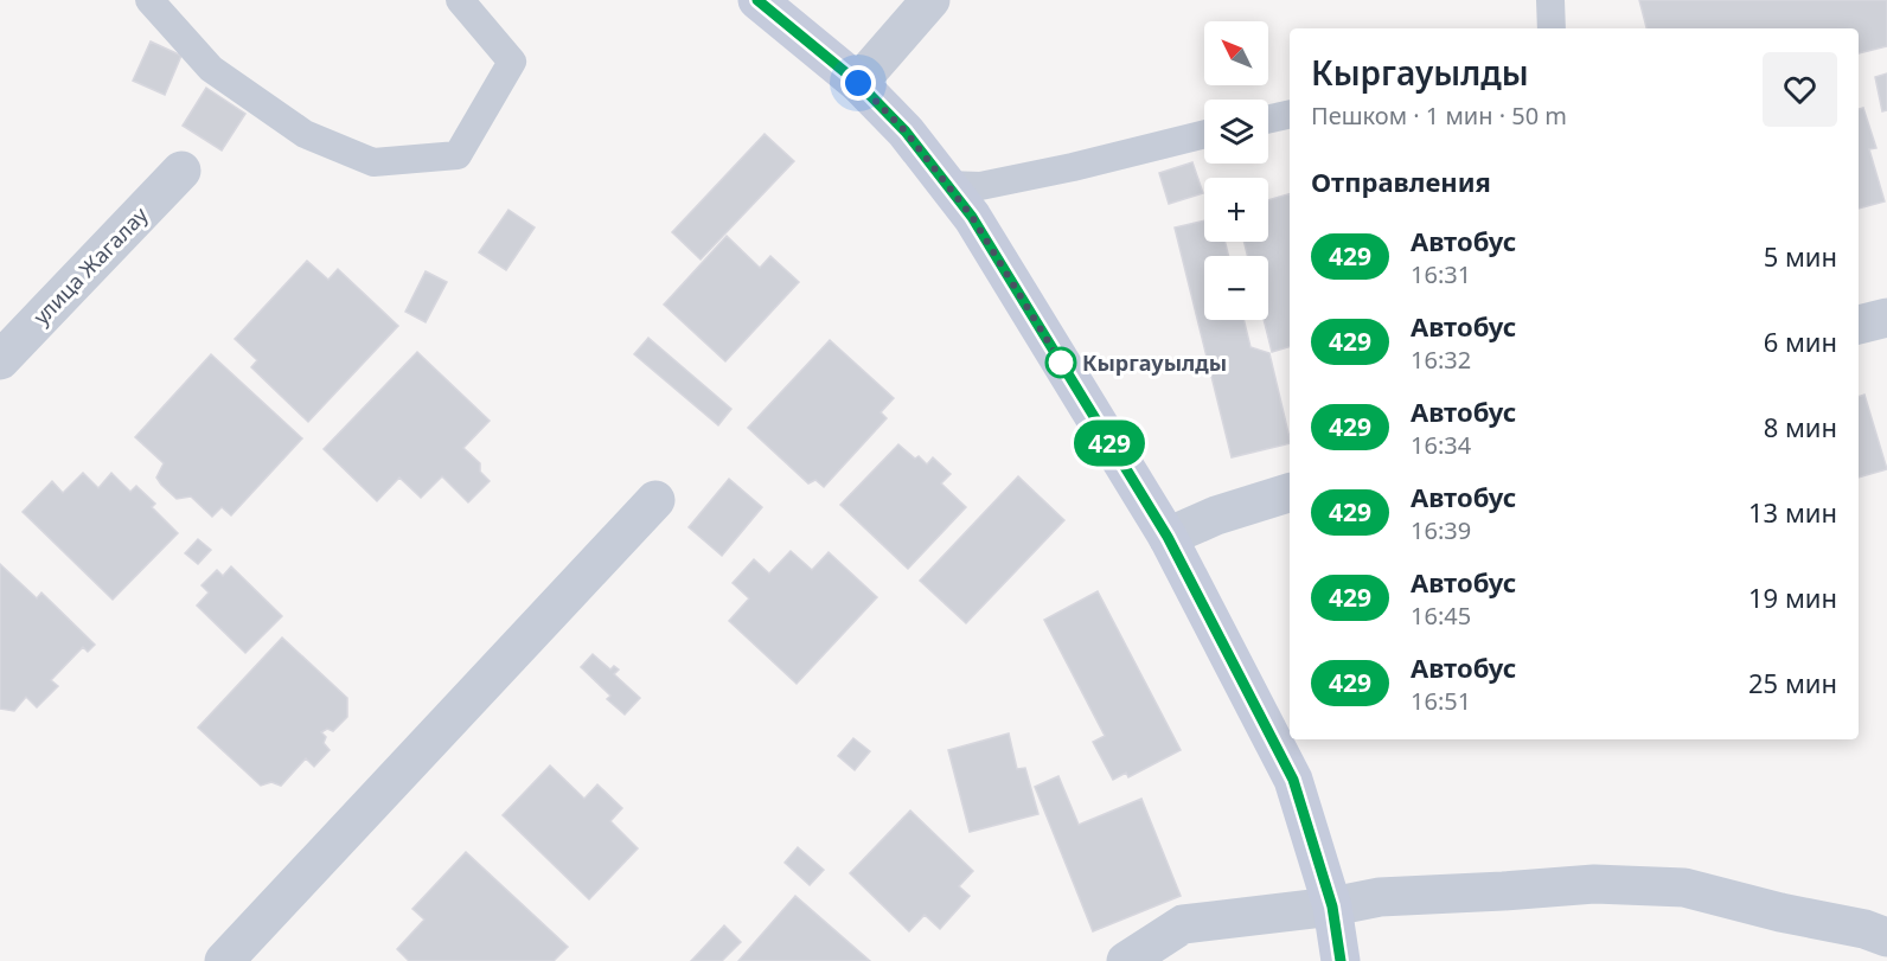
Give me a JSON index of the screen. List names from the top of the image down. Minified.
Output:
{"streets":{"street":["улица Жагалау"]},"places":["Кыргауылды"],"lines":["bus line 429"],"north":"top left","page":{"on_map":"429","map_buttons":["+","−"],"heading":[["Кыргауылды","Пешком · 1 мин · 50 m"],"Отправления"],"list":[{"mark":"429","name":"Автобус","note":"16:31","value":"5 мин"},{"mark":"429","name":"Автобус","note":"16:32","value":"6 мин"},{"mark":"429","name":"Автобус","note":"16:34","value":"8 мин"},{"mark":"429","name":"Автобус","note":"16:39","value":"13 мин"},{"mark":"429","name":"Автобус","note":"16:45","value":"19 мин"},{"mark":"429","name":"Автобус","note":"16:51","value":"25 мин"}]}}
